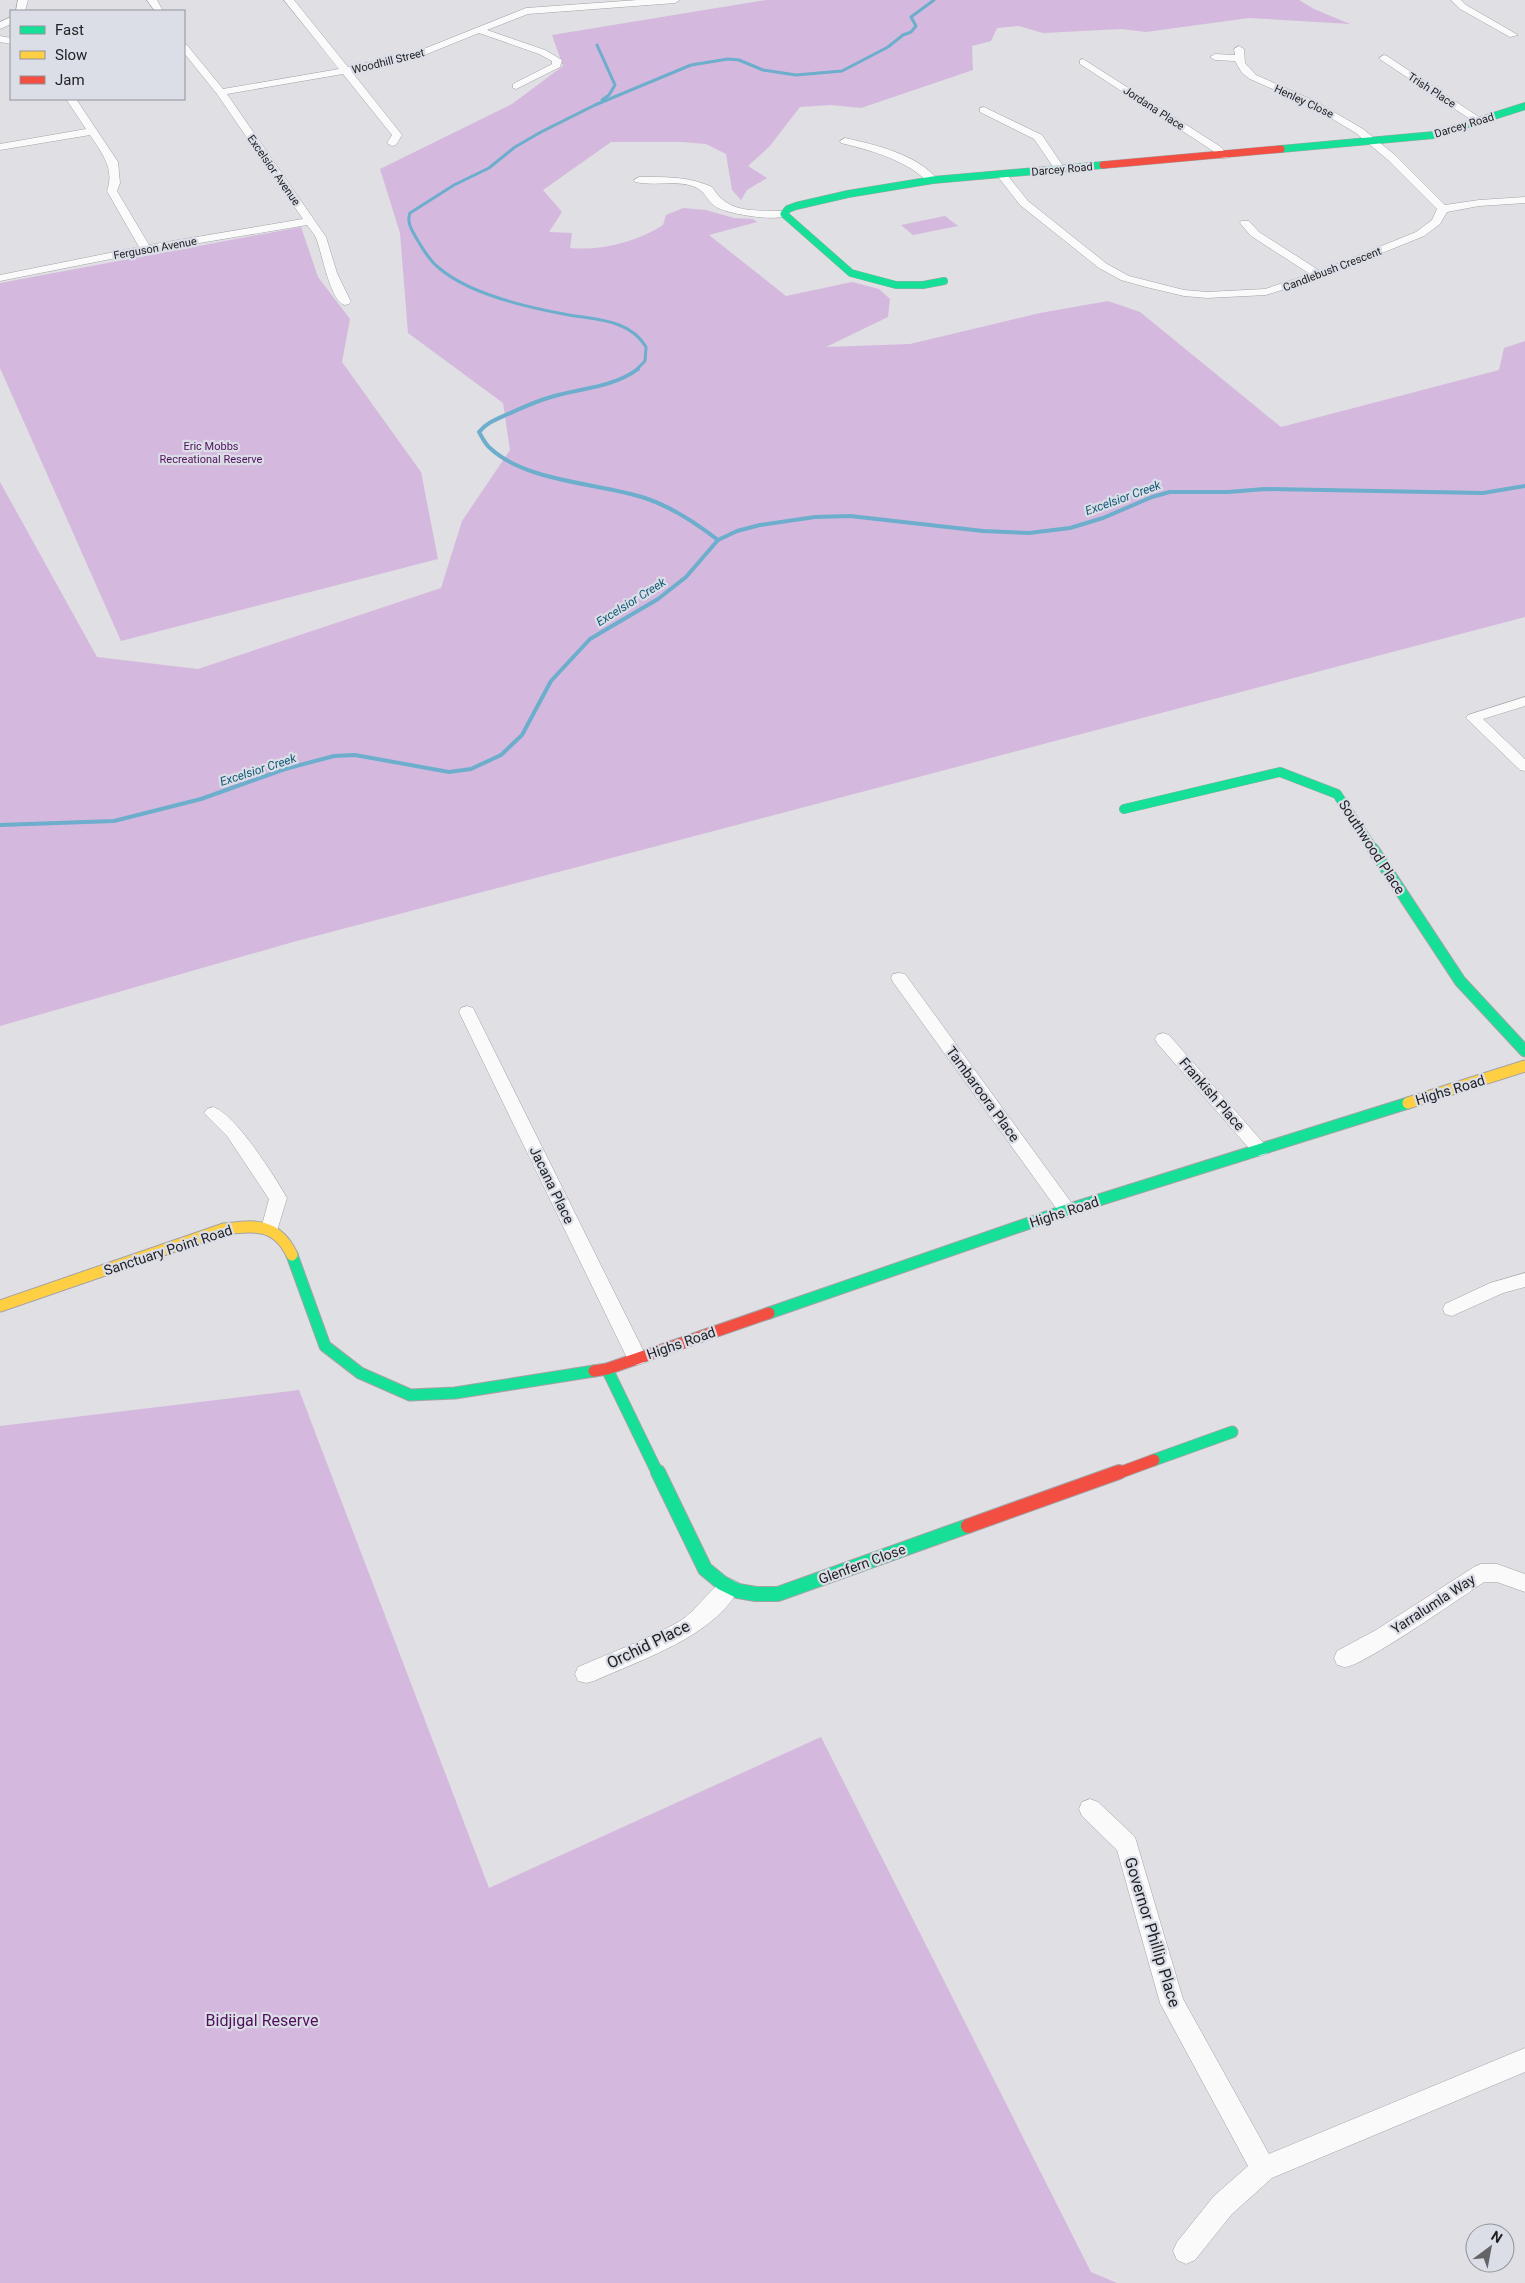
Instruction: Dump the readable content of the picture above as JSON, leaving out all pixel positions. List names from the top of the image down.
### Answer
{
  "streets": {
    "street": [
      "Woodhill Street",
      "Trish Place",
      "Henley Close",
      "Jordana Place",
      "Darcey Road",
      "Excelsior Avenue",
      "Ferguson Avenue",
      "Candlebush Crescent",
      "Southwood Place",
      "Highs Road",
      "Tambaroora Place",
      "Frankish Place",
      "Jacana Place",
      "Sanctuary Point Road",
      "Glenfern Close",
      "Yarralumla Way",
      "Orchid Place",
      "Governor Phillip Place"
    ]
  },
  "crossings": [
    ["Woodhill Street", "Excelsior Avenue"],
    ["Trish Place", "Darcey Road"],
    ["Henley Close", "Darcey Road"],
    ["Jordana Place", "Darcey Road"],
    ["Darcey Road", "Candlebush Crescent"],
    ["Excelsior Avenue", "Ferguson Avenue"],
    ["Highs Road", "Tambaroora Place"],
    ["Highs Road", "Frankish Place"],
    ["Highs Road", "Jacana Place"],
    ["Highs Road", "Glenfern Close"],
    ["Glenfern Close", "Orchid Place"]
  ],
  "water": ["Excelsior Creek"],
  "parks": ["Eric Mobbs Recreational Reserve", "Bidjigal Reserve"],
  "legend": ["Fast", "Slow", "Jam"],
  "north": "top right"
}
